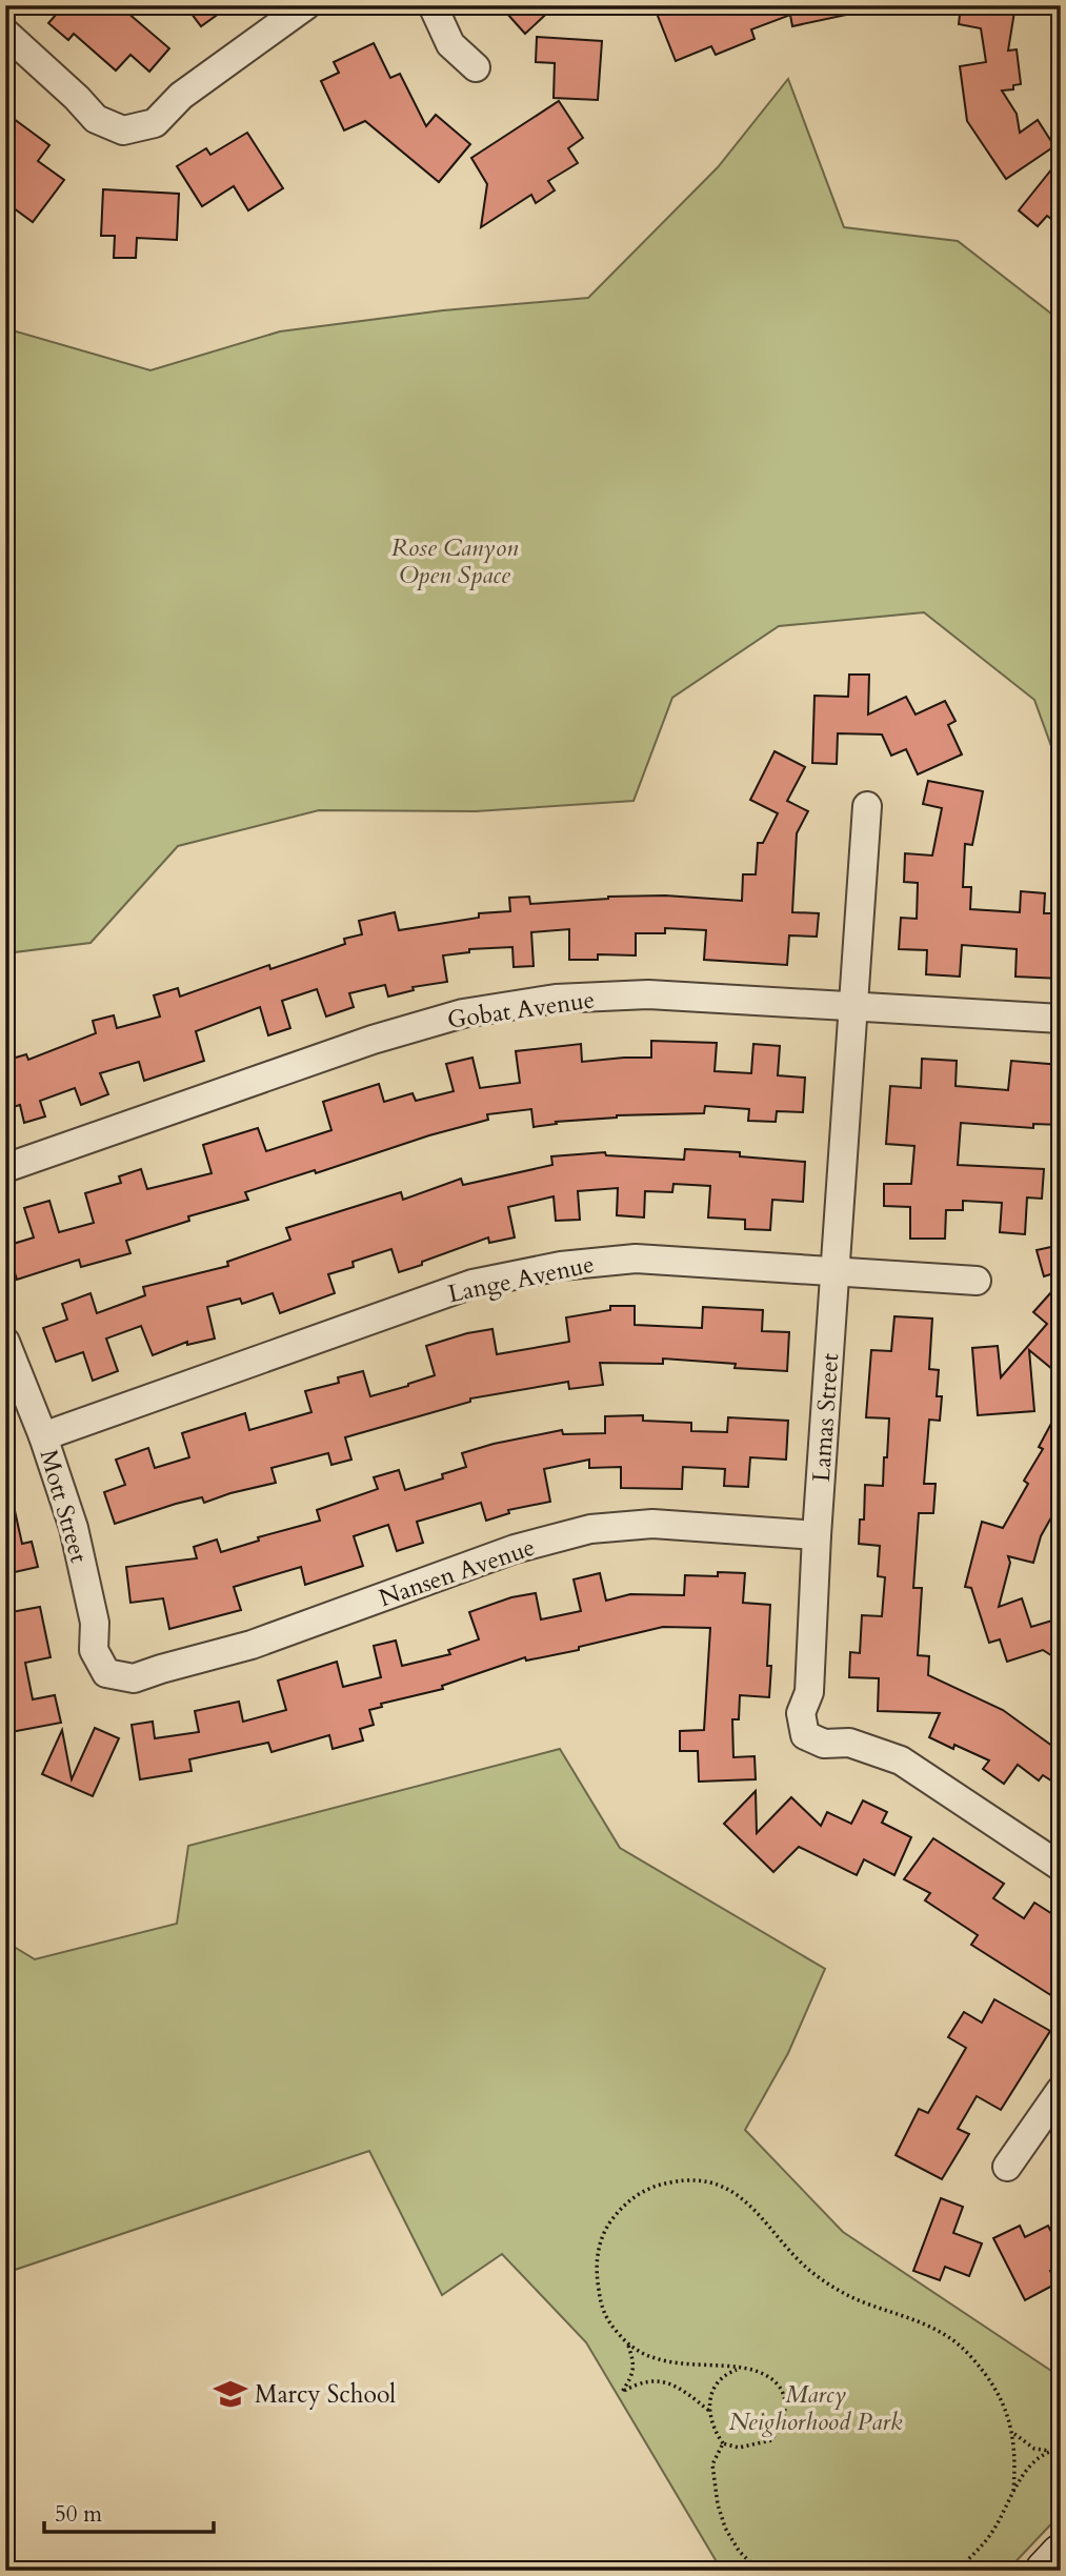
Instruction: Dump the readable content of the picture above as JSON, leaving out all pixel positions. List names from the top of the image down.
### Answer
{
  "streets": {
    "street": [
      "Gobat Avenue",
      "Lange Avenue",
      "Lamas Street",
      "Mott Street",
      "Nansen Avenue"
    ]
  },
  "crossings": [
    ["Gobat Avenue", "Lamas Street"],
    ["Lange Avenue", "Lamas Street"],
    ["Lange Avenue", "Mott Street"],
    ["Lamas Street", "Nansen Avenue"],
    ["Mott Street", "Nansen Avenue"]
  ],
  "parks": ["Rose Canyon Open Space", "Marcy Neighorhood Park"],
  "places": {
    "school or university": ["Marcy School"]
  },
  "scale_bar": "50 m"
}
